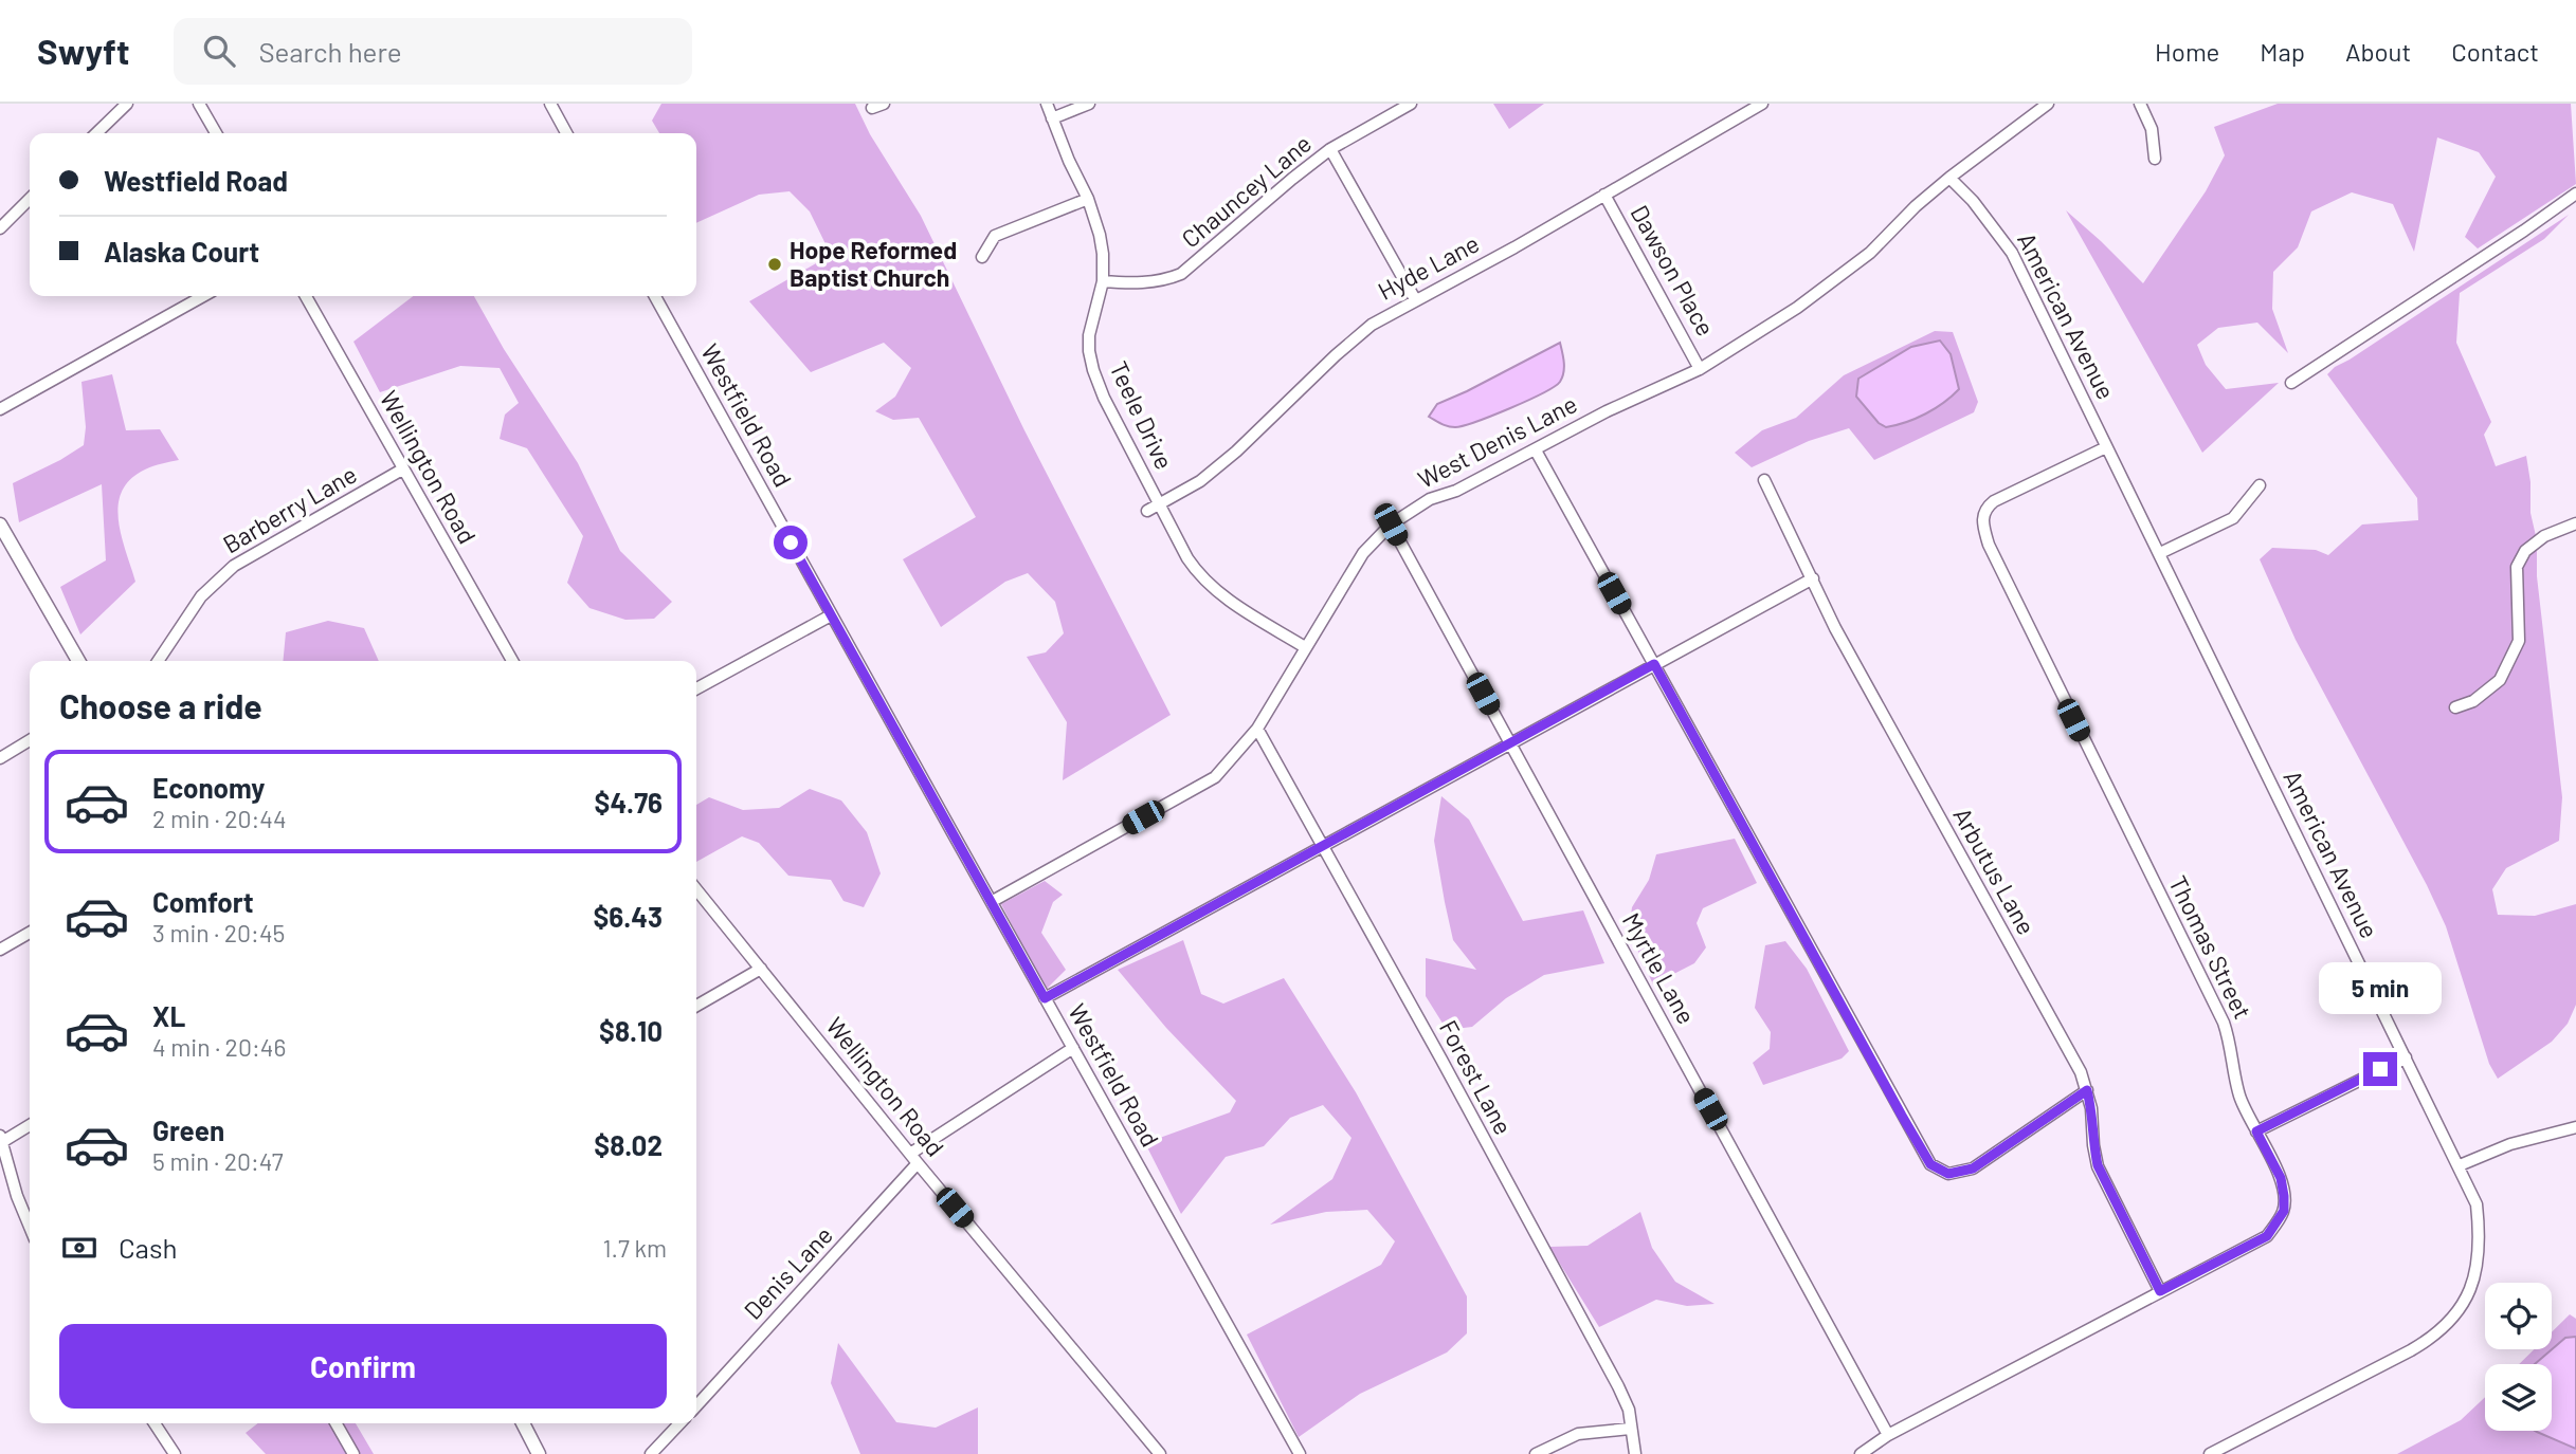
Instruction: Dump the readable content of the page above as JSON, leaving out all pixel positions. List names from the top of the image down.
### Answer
{
  "streets": {
    "street": [
      "Chauncey Lane",
      "Hyde Lane",
      "Dawson Place",
      "American Avenue",
      "Westfield Road",
      "Teele Drive",
      "West Denis Lane",
      "Wellington Road",
      "Barberry Lane",
      "Arbutus Lane",
      "Thomas Street",
      "Myrtle Lane",
      "Forest Lane",
      "Denis Lane"
    ]
  },
  "crossings": [
    ["Chauncey Lane", "Teele Drive"],
    ["Hyde Lane", "Dawson Place"],
    ["Hyde Lane", "Teele Drive"],
    ["Dawson Place", "West Denis Lane"],
    ["American Avenue", "West Denis Lane"],
    ["American Avenue", "Thomas Street"],
    ["Westfield Road", "West Denis Lane"],
    ["Westfield Road", "Denis Lane"],
    ["Teele Drive", "West Denis Lane"],
    ["West Denis Lane", "Myrtle Lane"],
    ["West Denis Lane", "Forest Lane"],
    ["Wellington Road", "Barberry Lane"],
    ["Wellington Road", "Denis Lane"],
    ["Arbutus Lane", "Thomas Street"],
    ["Thomas Street", "Myrtle Lane"]
  ],
  "places": ["Hope Reformed Baptist Church"],
  "page": {
    "header": "Swyft",
    "search": "Search here",
    "nav": [
      "Home",
      "Map",
      "About",
      "Contact"
    ],
    "banner": ["Westfield Road", "Alaska Court"],
    "heading": "Choose a ride",
    "list": [
      {
        "name": "Economy",
        "note": "2 min · 20:44",
        "value": "$4.76"
      },
      {
        "name": "Comfort",
        "note": "3 min · 20:45",
        "value": "$6.43"
      },
      {
        "name": "XL",
        "note": "4 min · 20:46",
        "value": "$8.10"
      },
      {
        "name": "Green",
        "note": "5 min · 20:47",
        "value": "$8.02"
      }
    ],
    "bubble": "5 min",
    "pay": ["Cash", "1.7 km"],
    "buttons": "Confirm"
  }
}
